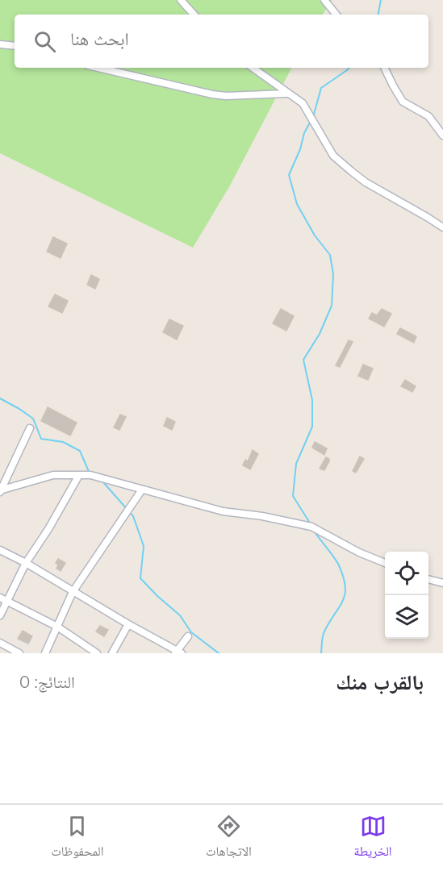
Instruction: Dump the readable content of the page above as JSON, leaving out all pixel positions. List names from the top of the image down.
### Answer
{
  "page": {
    "search": "ابحث هنا",
    "heading": ["بالقرب منك", "النتائج: 0"],
    "nav": ["الخريطة", "الاتجاهات", "المحفوظات"]
  }
}
